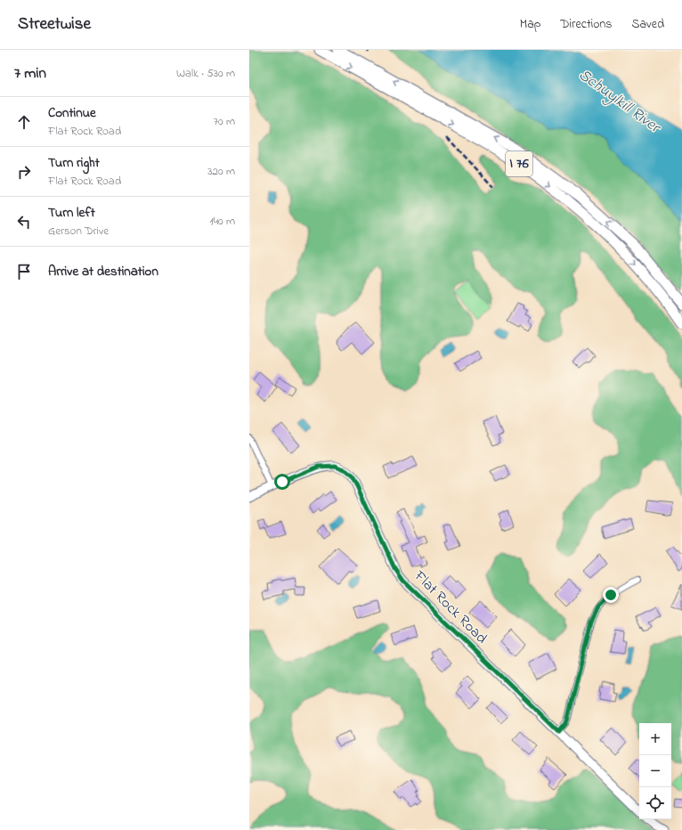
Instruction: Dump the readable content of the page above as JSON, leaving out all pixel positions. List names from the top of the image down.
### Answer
{
  "streets": {
    "highway": ["I 76"],
    "street": ["Flat Rock Road"]
  },
  "water": ["Schuylkill River"],
  "page": {
    "header": "Streetwise",
    "nav": ["Map", "Directions", "Saved"],
    "heading": ["7 min", "Walk · 530 m"],
    "list": [
      ["Continue", "Flat Rock Road", "70 m"],
      ["Turn right", "Flat Rock Road", "320 m"],
      ["Turn left", "Gerson Drive", "140 m"],
      "Arrive at destination"
    ],
    "map_buttons": ["+", "−"]
  }
}
